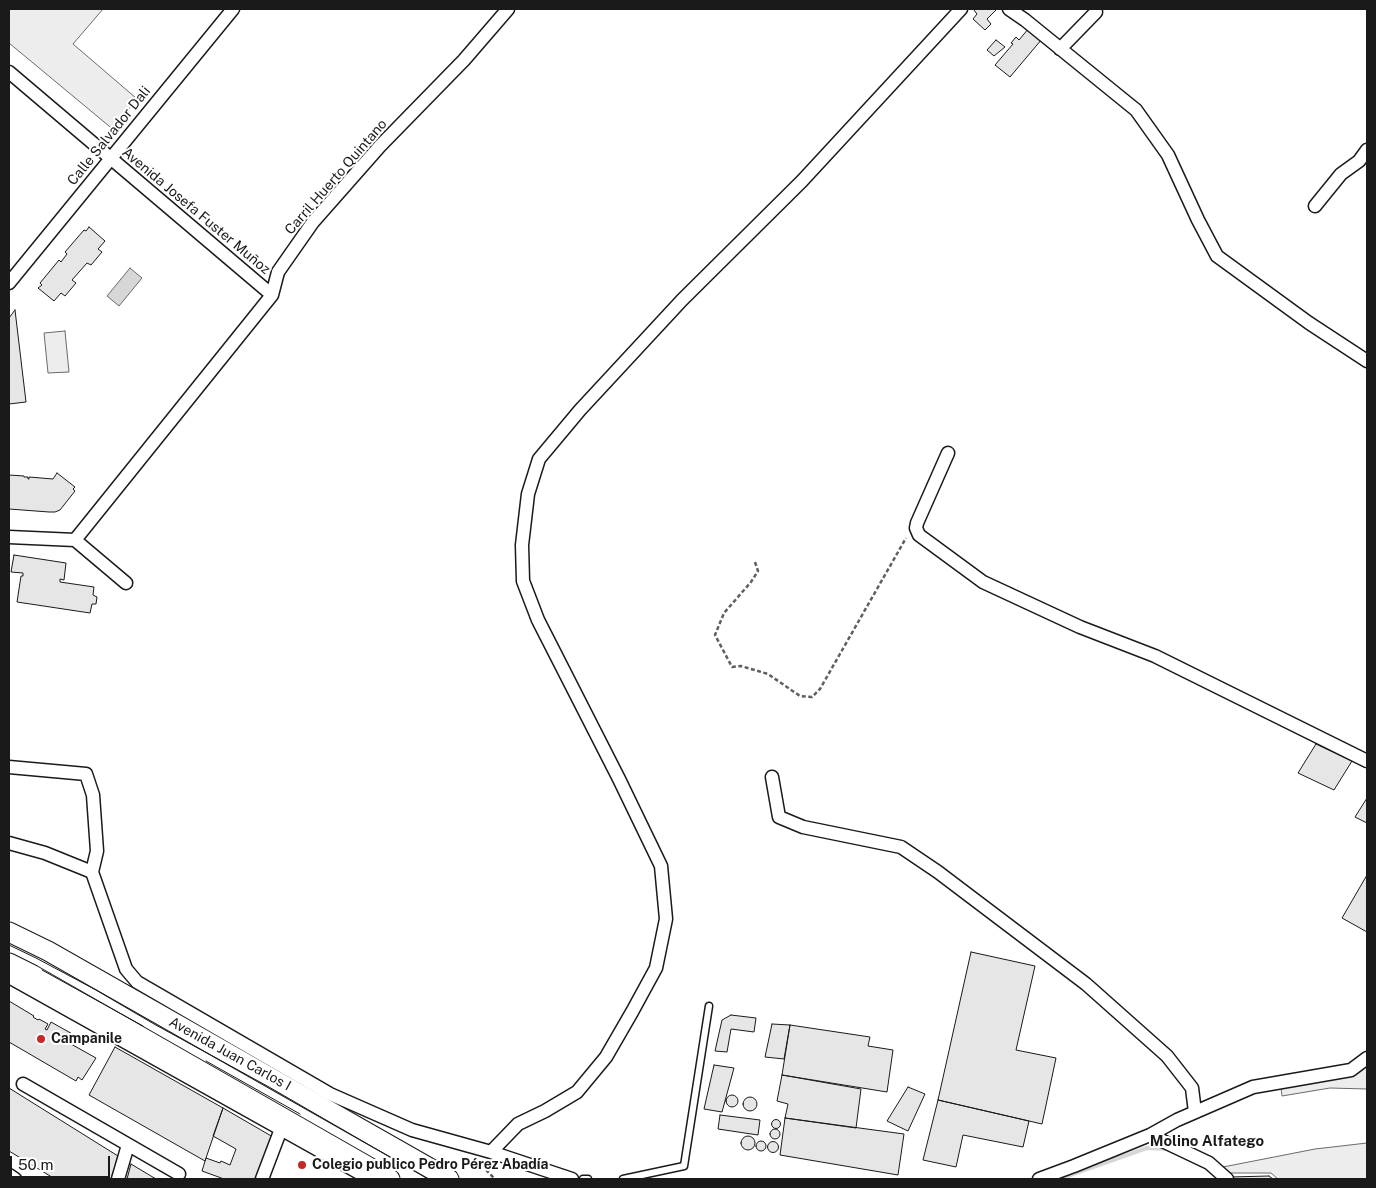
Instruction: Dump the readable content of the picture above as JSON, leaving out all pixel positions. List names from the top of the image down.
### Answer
{
  "streets": {
    "main road": ["Avenida Juan Carlos I"],
    "street": ["Calle Salvador Dali", "Carril Huerto Quintano", "Avenida Josefa Fuster Muñoz"]
  },
  "crossings": [
    ["Calle Salvador Dali", "Avenida Josefa Fuster Muñoz"],
    ["Carril Huerto Quintano", "Avenida Josefa Fuster Muñoz"]
  ],
  "districts": ["Molino Alfatego"],
  "places": ["Campanile", "Colegio publico Pedro Pérez Abadía"],
  "scale_bar": "50 m"
}
